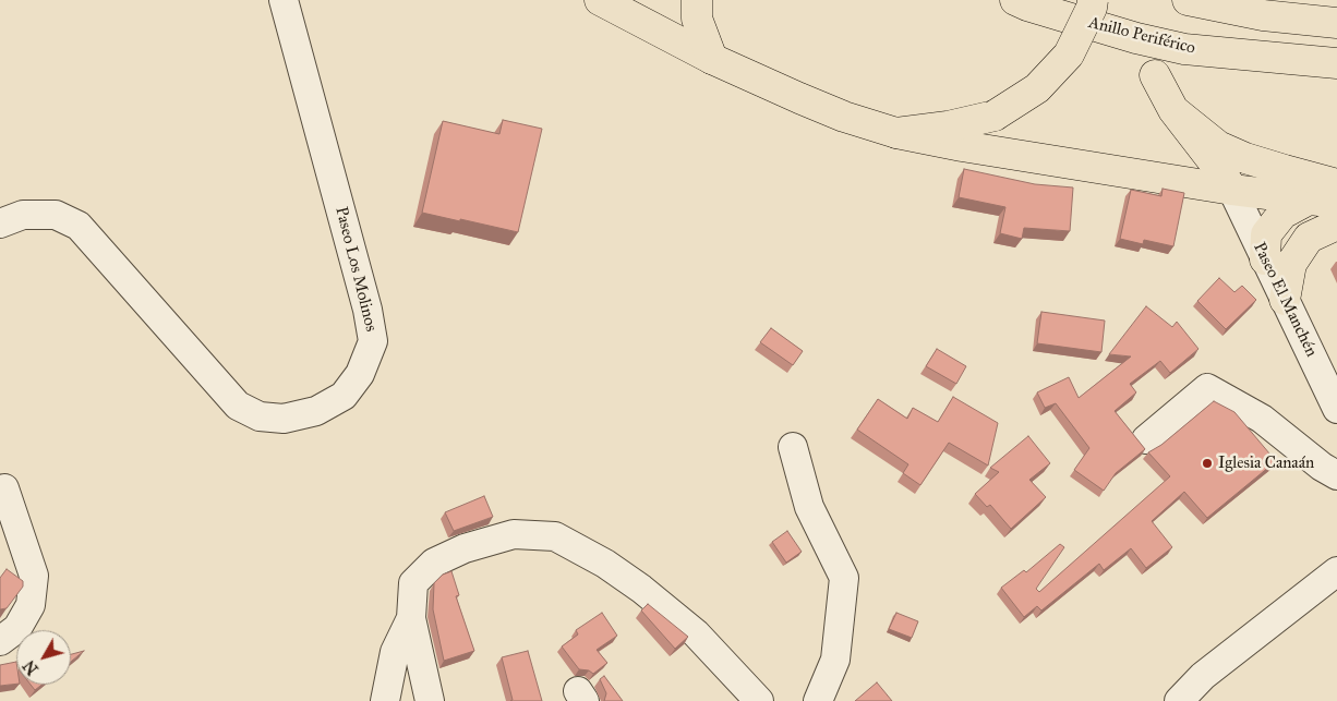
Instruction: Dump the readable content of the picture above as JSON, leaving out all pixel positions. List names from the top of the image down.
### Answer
{
  "streets": {
    "main road": ["Anillo Periférico"],
    "street": ["Paseo Los Molinos", "Paseo El Manchén"]
  },
  "places": ["Iglesia Canaán"],
  "north": "bottom left"
}
